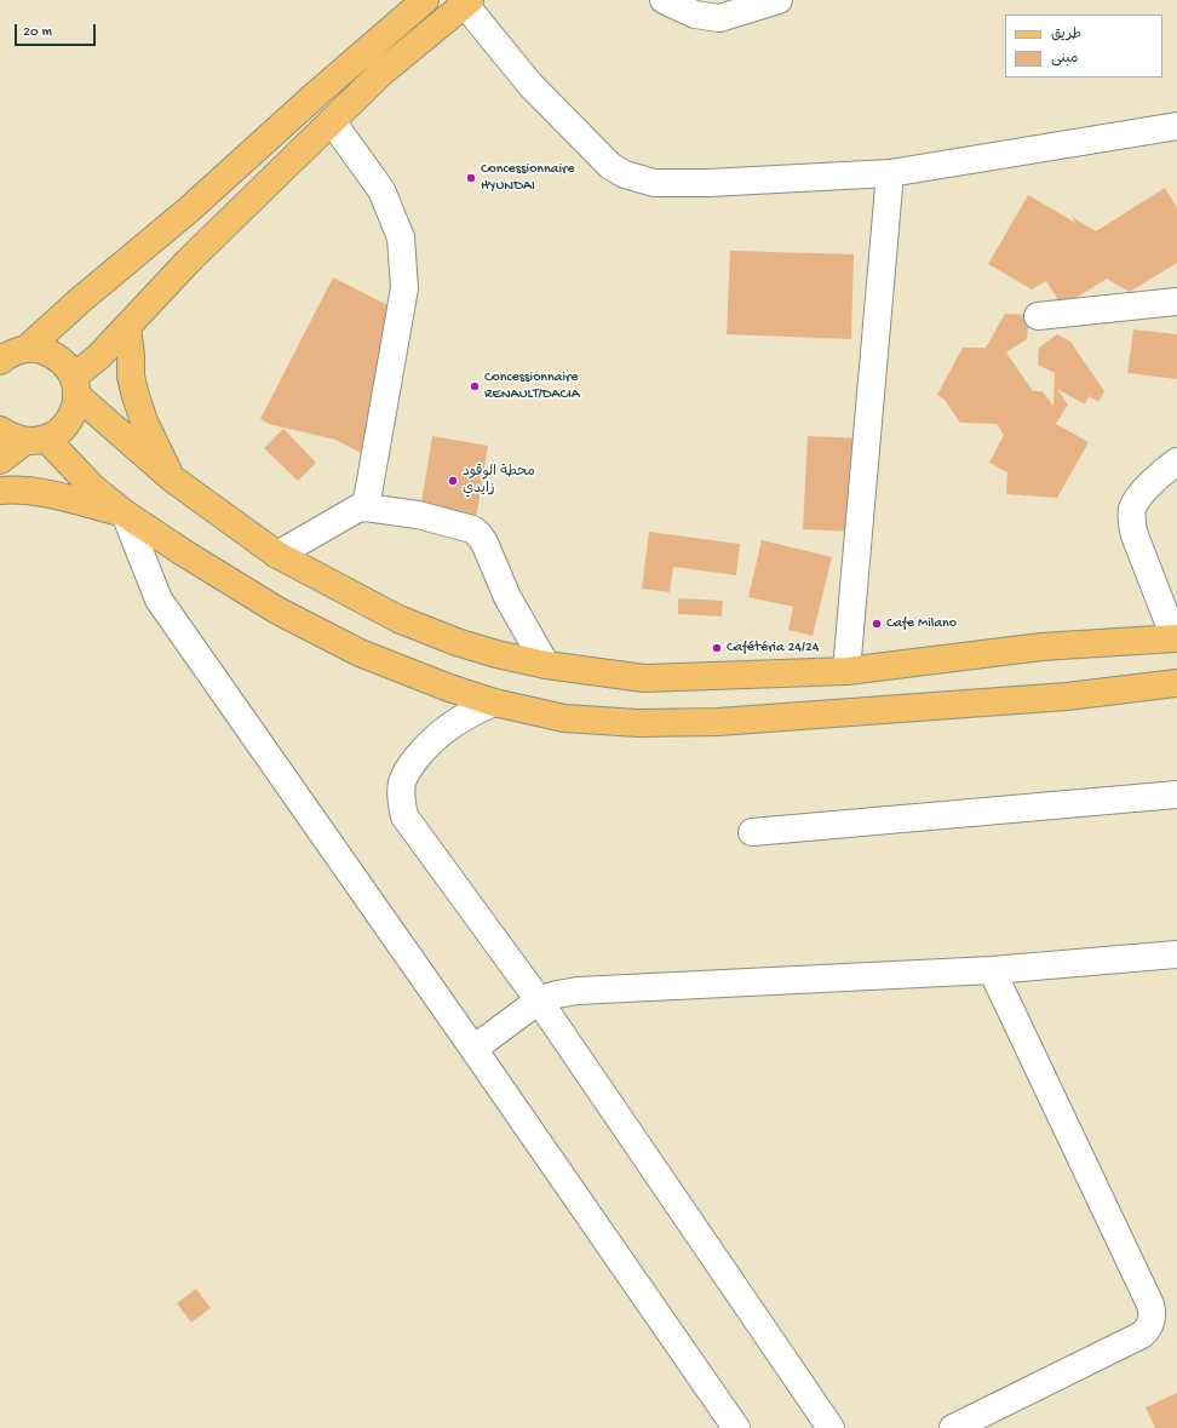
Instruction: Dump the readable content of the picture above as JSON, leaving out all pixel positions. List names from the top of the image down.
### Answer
{
  "places": [
    "Concessionnaire HYUNDAI",
    "Concessionnaire RENAULT/DACIA",
    "محطة الوقود زايدي",
    "Cafe Milano",
    "Cafétéria 24/24"
  ],
  "legend": ["طريق", "مبنى"],
  "scale_bar": "20 m"
}
